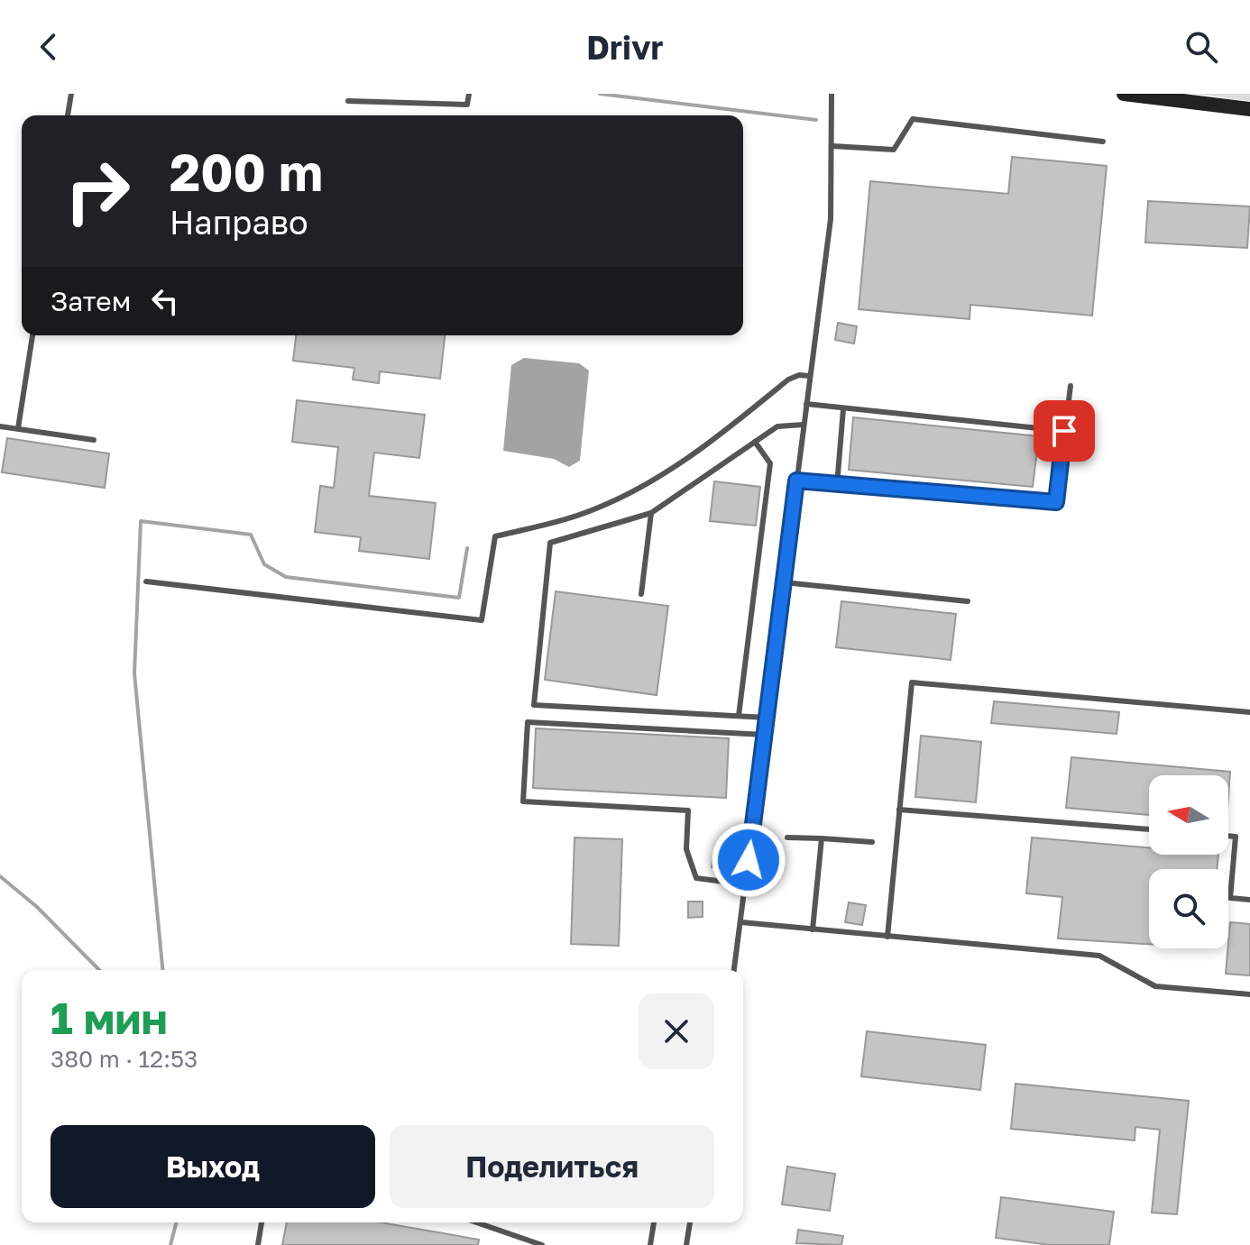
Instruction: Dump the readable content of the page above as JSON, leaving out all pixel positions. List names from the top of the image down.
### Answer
{
  "north": "left",
  "page": {
    "header": "Drivr",
    "turn": ["200 m", "Направо"],
    "then": "Затем",
    "heading": ["1 мин", "380 m · 12:53"],
    "buttons": ["Выход", "Поделиться"]
  }
}
